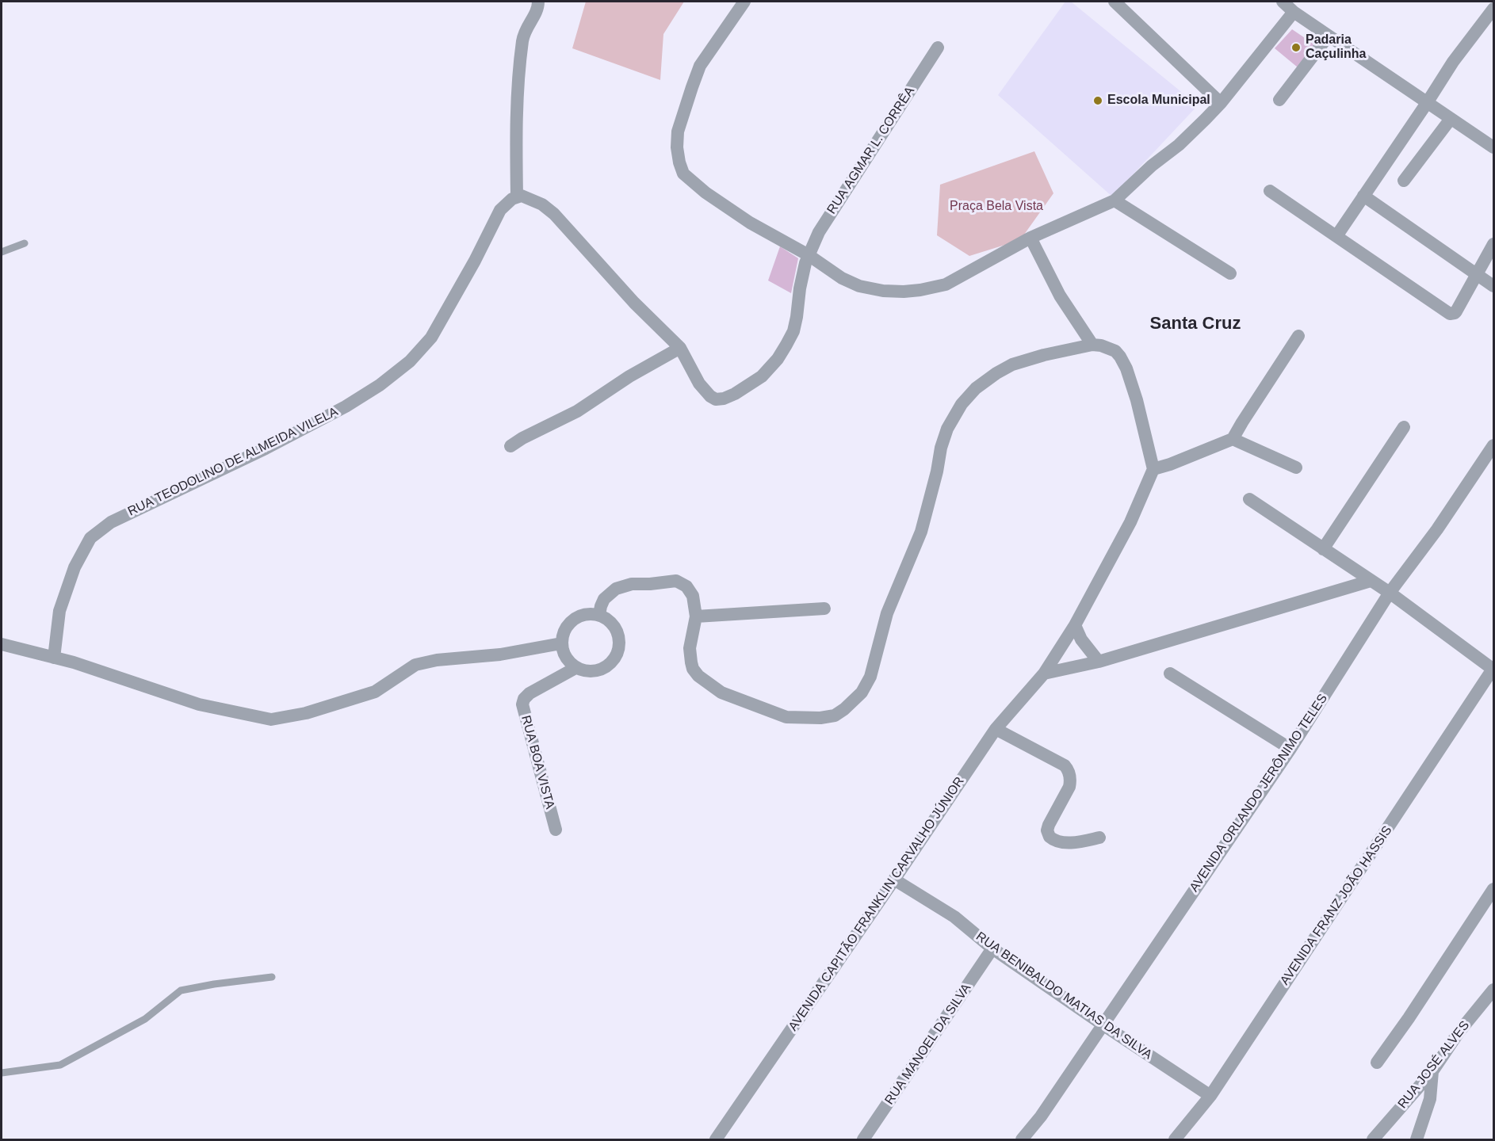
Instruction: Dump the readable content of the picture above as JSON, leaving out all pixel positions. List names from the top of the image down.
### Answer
{
  "streets": {
    "street": [
      "RUA AGMAR L. CORRÊA",
      "RUA TEODOLINO DE ALMEIDA VILELA",
      "RUA BOA VISTA",
      "AVENIDA ORLANDO JERÔNIMO TELES",
      "AVENIDA CAPITÃO FRANKLIN CARVALHO JÚNIOR",
      "AVENIDA FRANZ JOÃO HASSIS",
      "RUA BENIBALDO MATIAS DA SILVA",
      "RUA MANOEL DA SILVA",
      "RUA JOSÉ ALVES"
    ]
  },
  "crossings": [
    ["AVENIDA ORLANDO JERÔNIMO TELES", "RUA BENIBALDO MATIAS DA SILVA"],
    ["AVENIDA CAPITÃO FRANKLIN CARVALHO JÚNIOR", "RUA BENIBALDO MATIAS DA SILVA"],
    ["AVENIDA FRANZ JOÃO HASSIS", "RUA BENIBALDO MATIAS DA SILVA"],
    ["RUA BENIBALDO MATIAS DA SILVA", "RUA MANOEL DA SILVA"]
  ],
  "districts": ["Santa Cruz"],
  "parks": ["Praça Bela Vista"],
  "places": ["Padaria Caçulinha", "Escola Municipal"]
}
